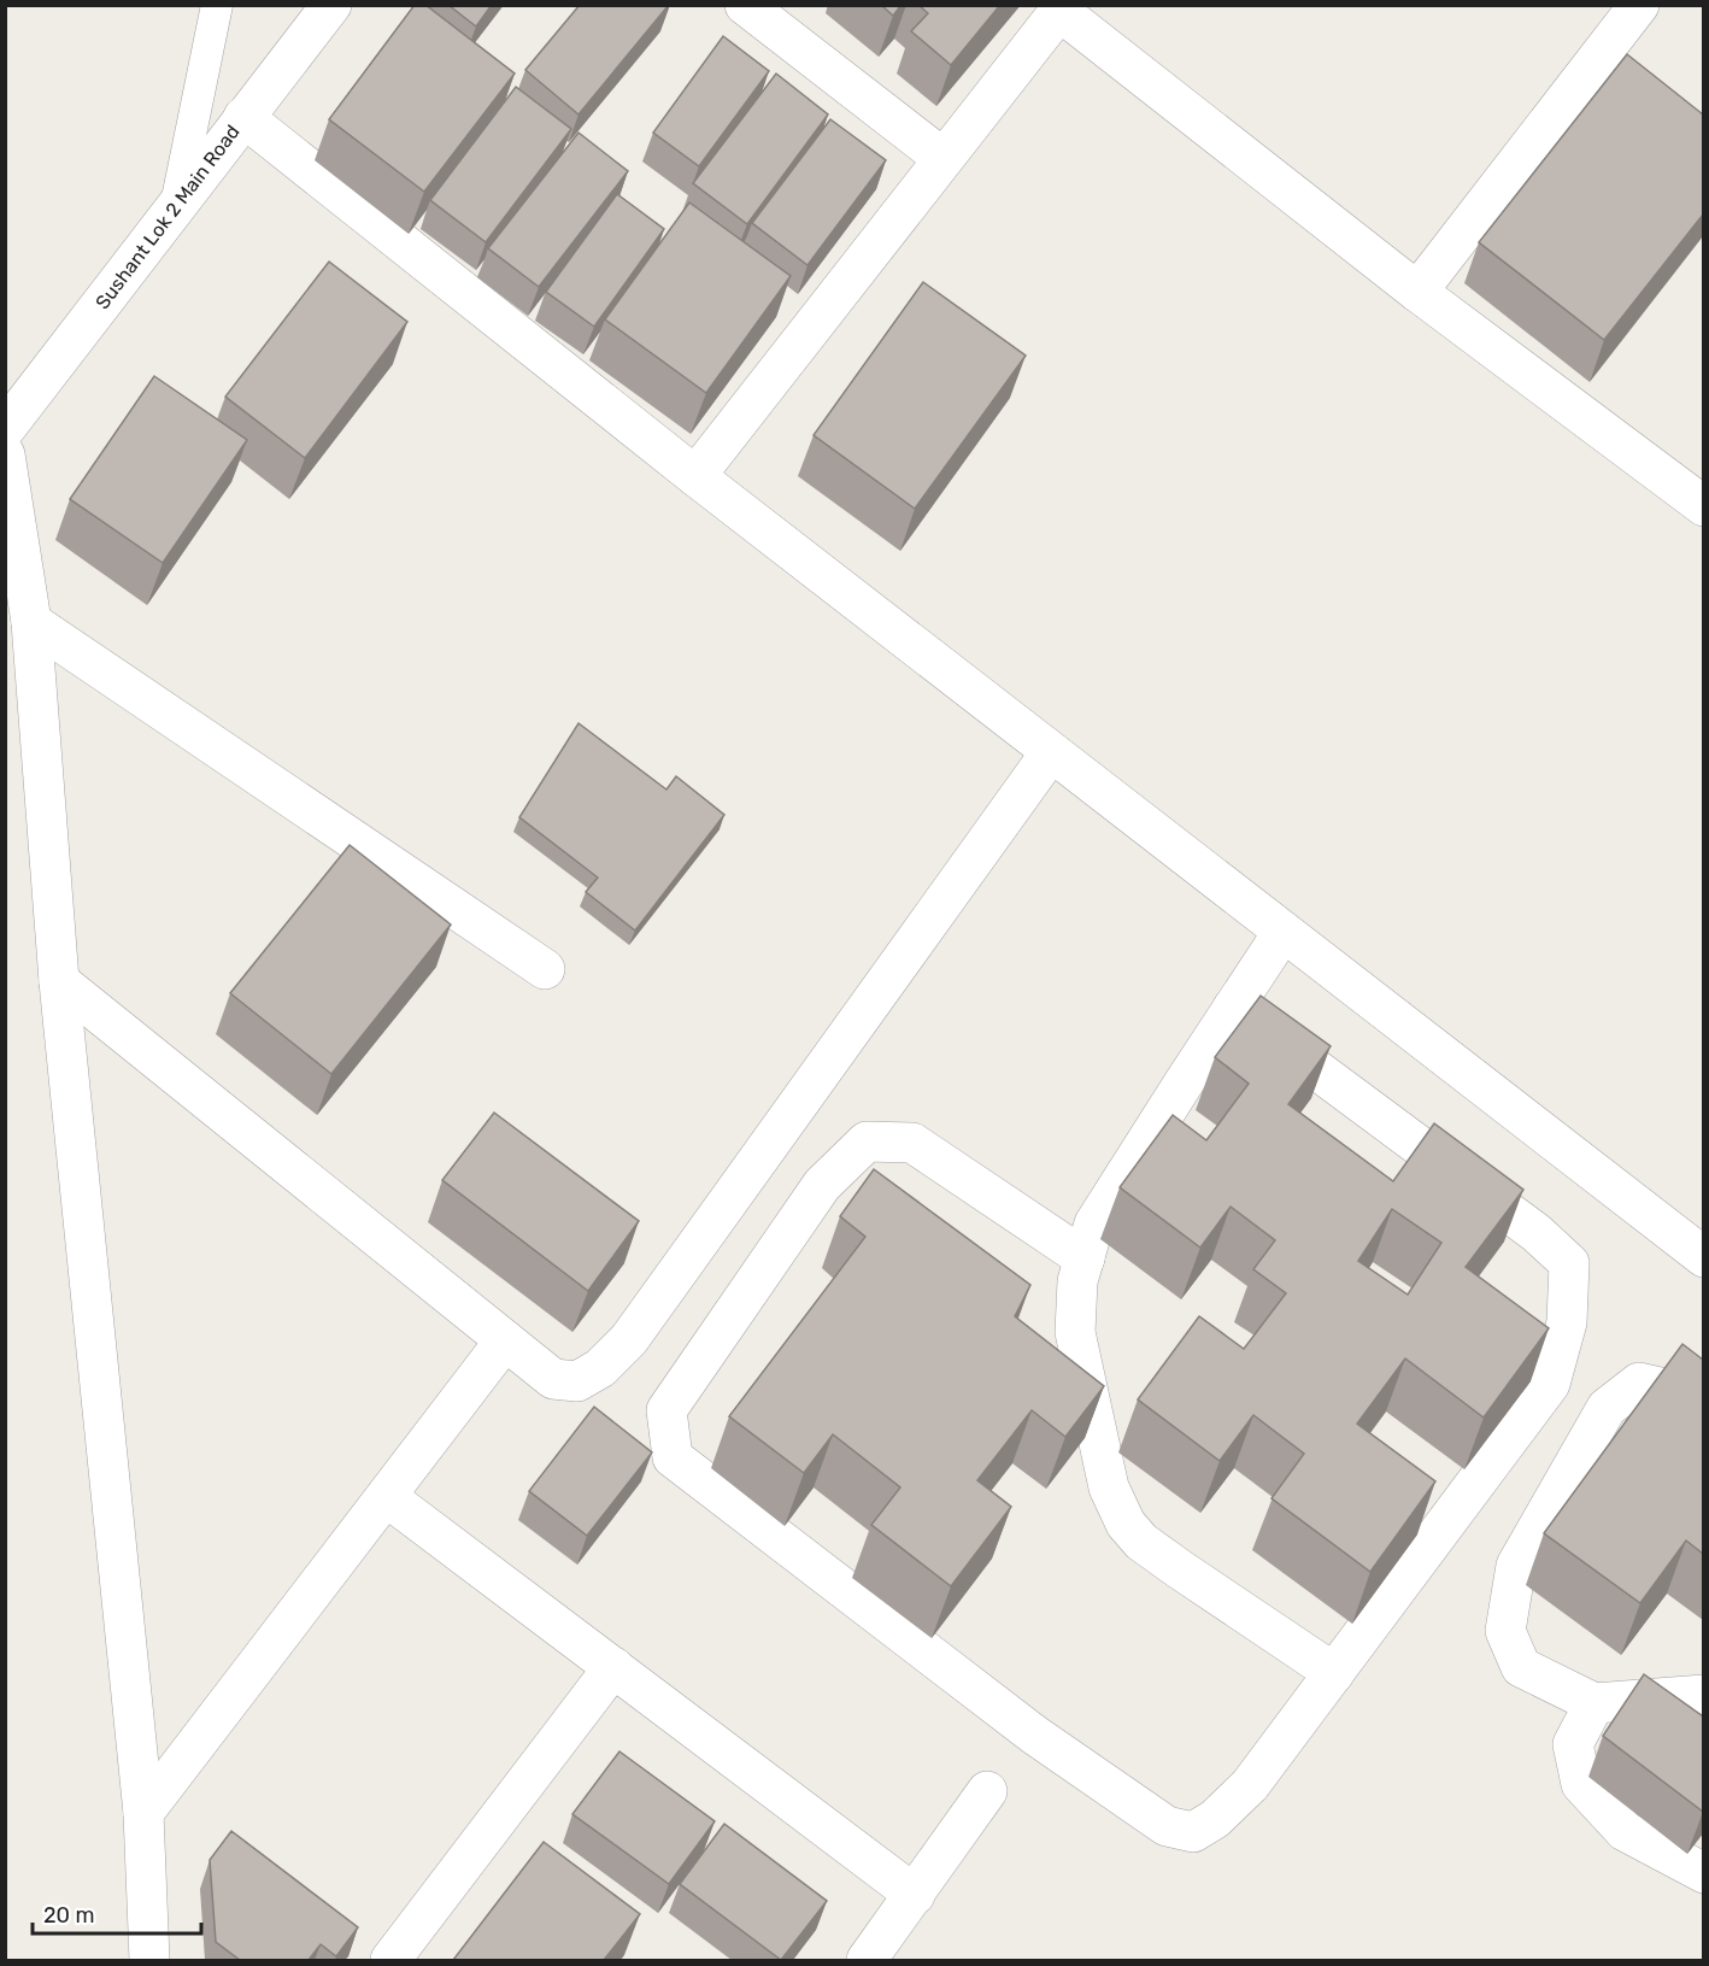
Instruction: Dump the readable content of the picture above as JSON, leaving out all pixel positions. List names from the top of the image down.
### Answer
{
  "streets": {
    "street": ["Sushant Lok 2 Main Road"]
  },
  "scale_bar": "20 m"
}
